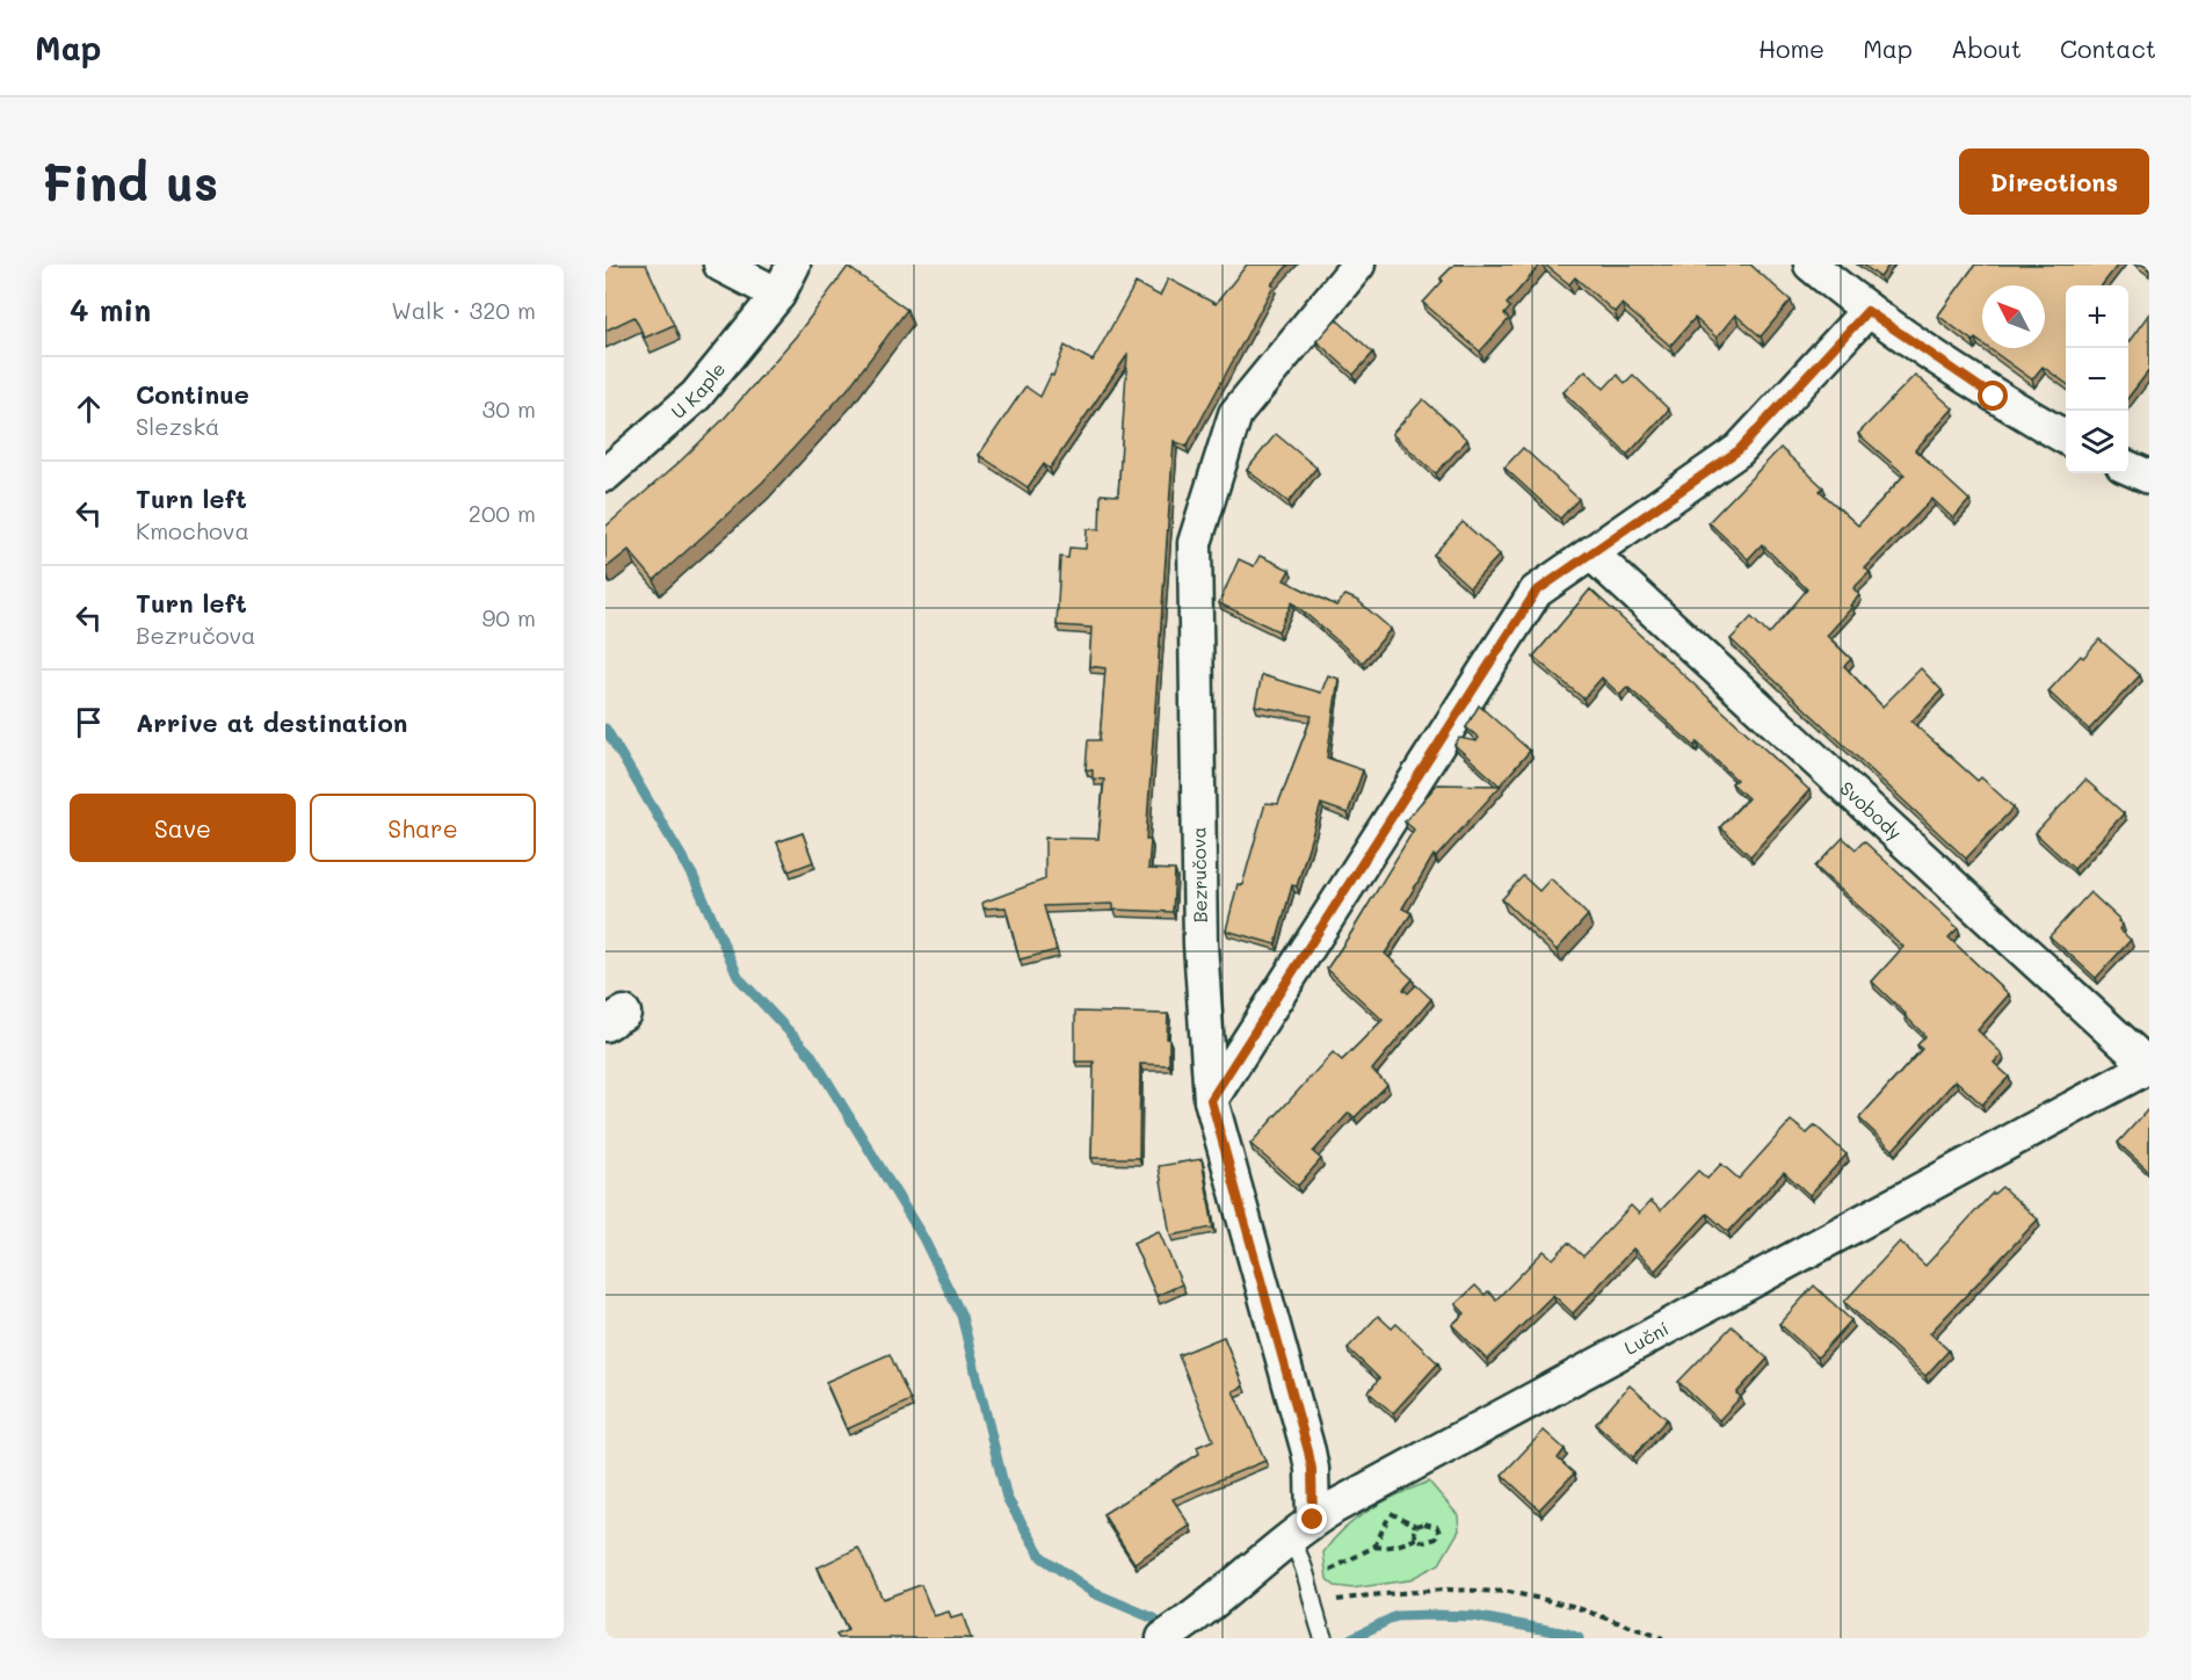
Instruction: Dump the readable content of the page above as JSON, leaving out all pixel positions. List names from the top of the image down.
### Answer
{
  "streets": {
    "street": [
      "U Kaple",
      "Svobody",
      "Bezručova",
      "Luční"
    ]
  },
  "crossings": [
    ["Svobody", "Luční"],
    ["Bezručova", "Luční"]
  ],
  "north": "top left",
  "page": {
    "header": "Map",
    "nav": [
      "Home",
      "Map",
      "About",
      "Contact"
    ],
    "buttons": [
      "Directions",
      ["Save", "Share"]
    ],
    "title": "Find us",
    "heading": ["4 min", "Walk · 320 m"],
    "map_buttons": ["+", "−"],
    "list": [
      ["Continue", "Slezská", "30 m"],
      ["Turn left", "Kmochova", "200 m"],
      ["Turn left", "Bezručova", "90 m"],
      "Arrive at destination"
    ]
  }
}
